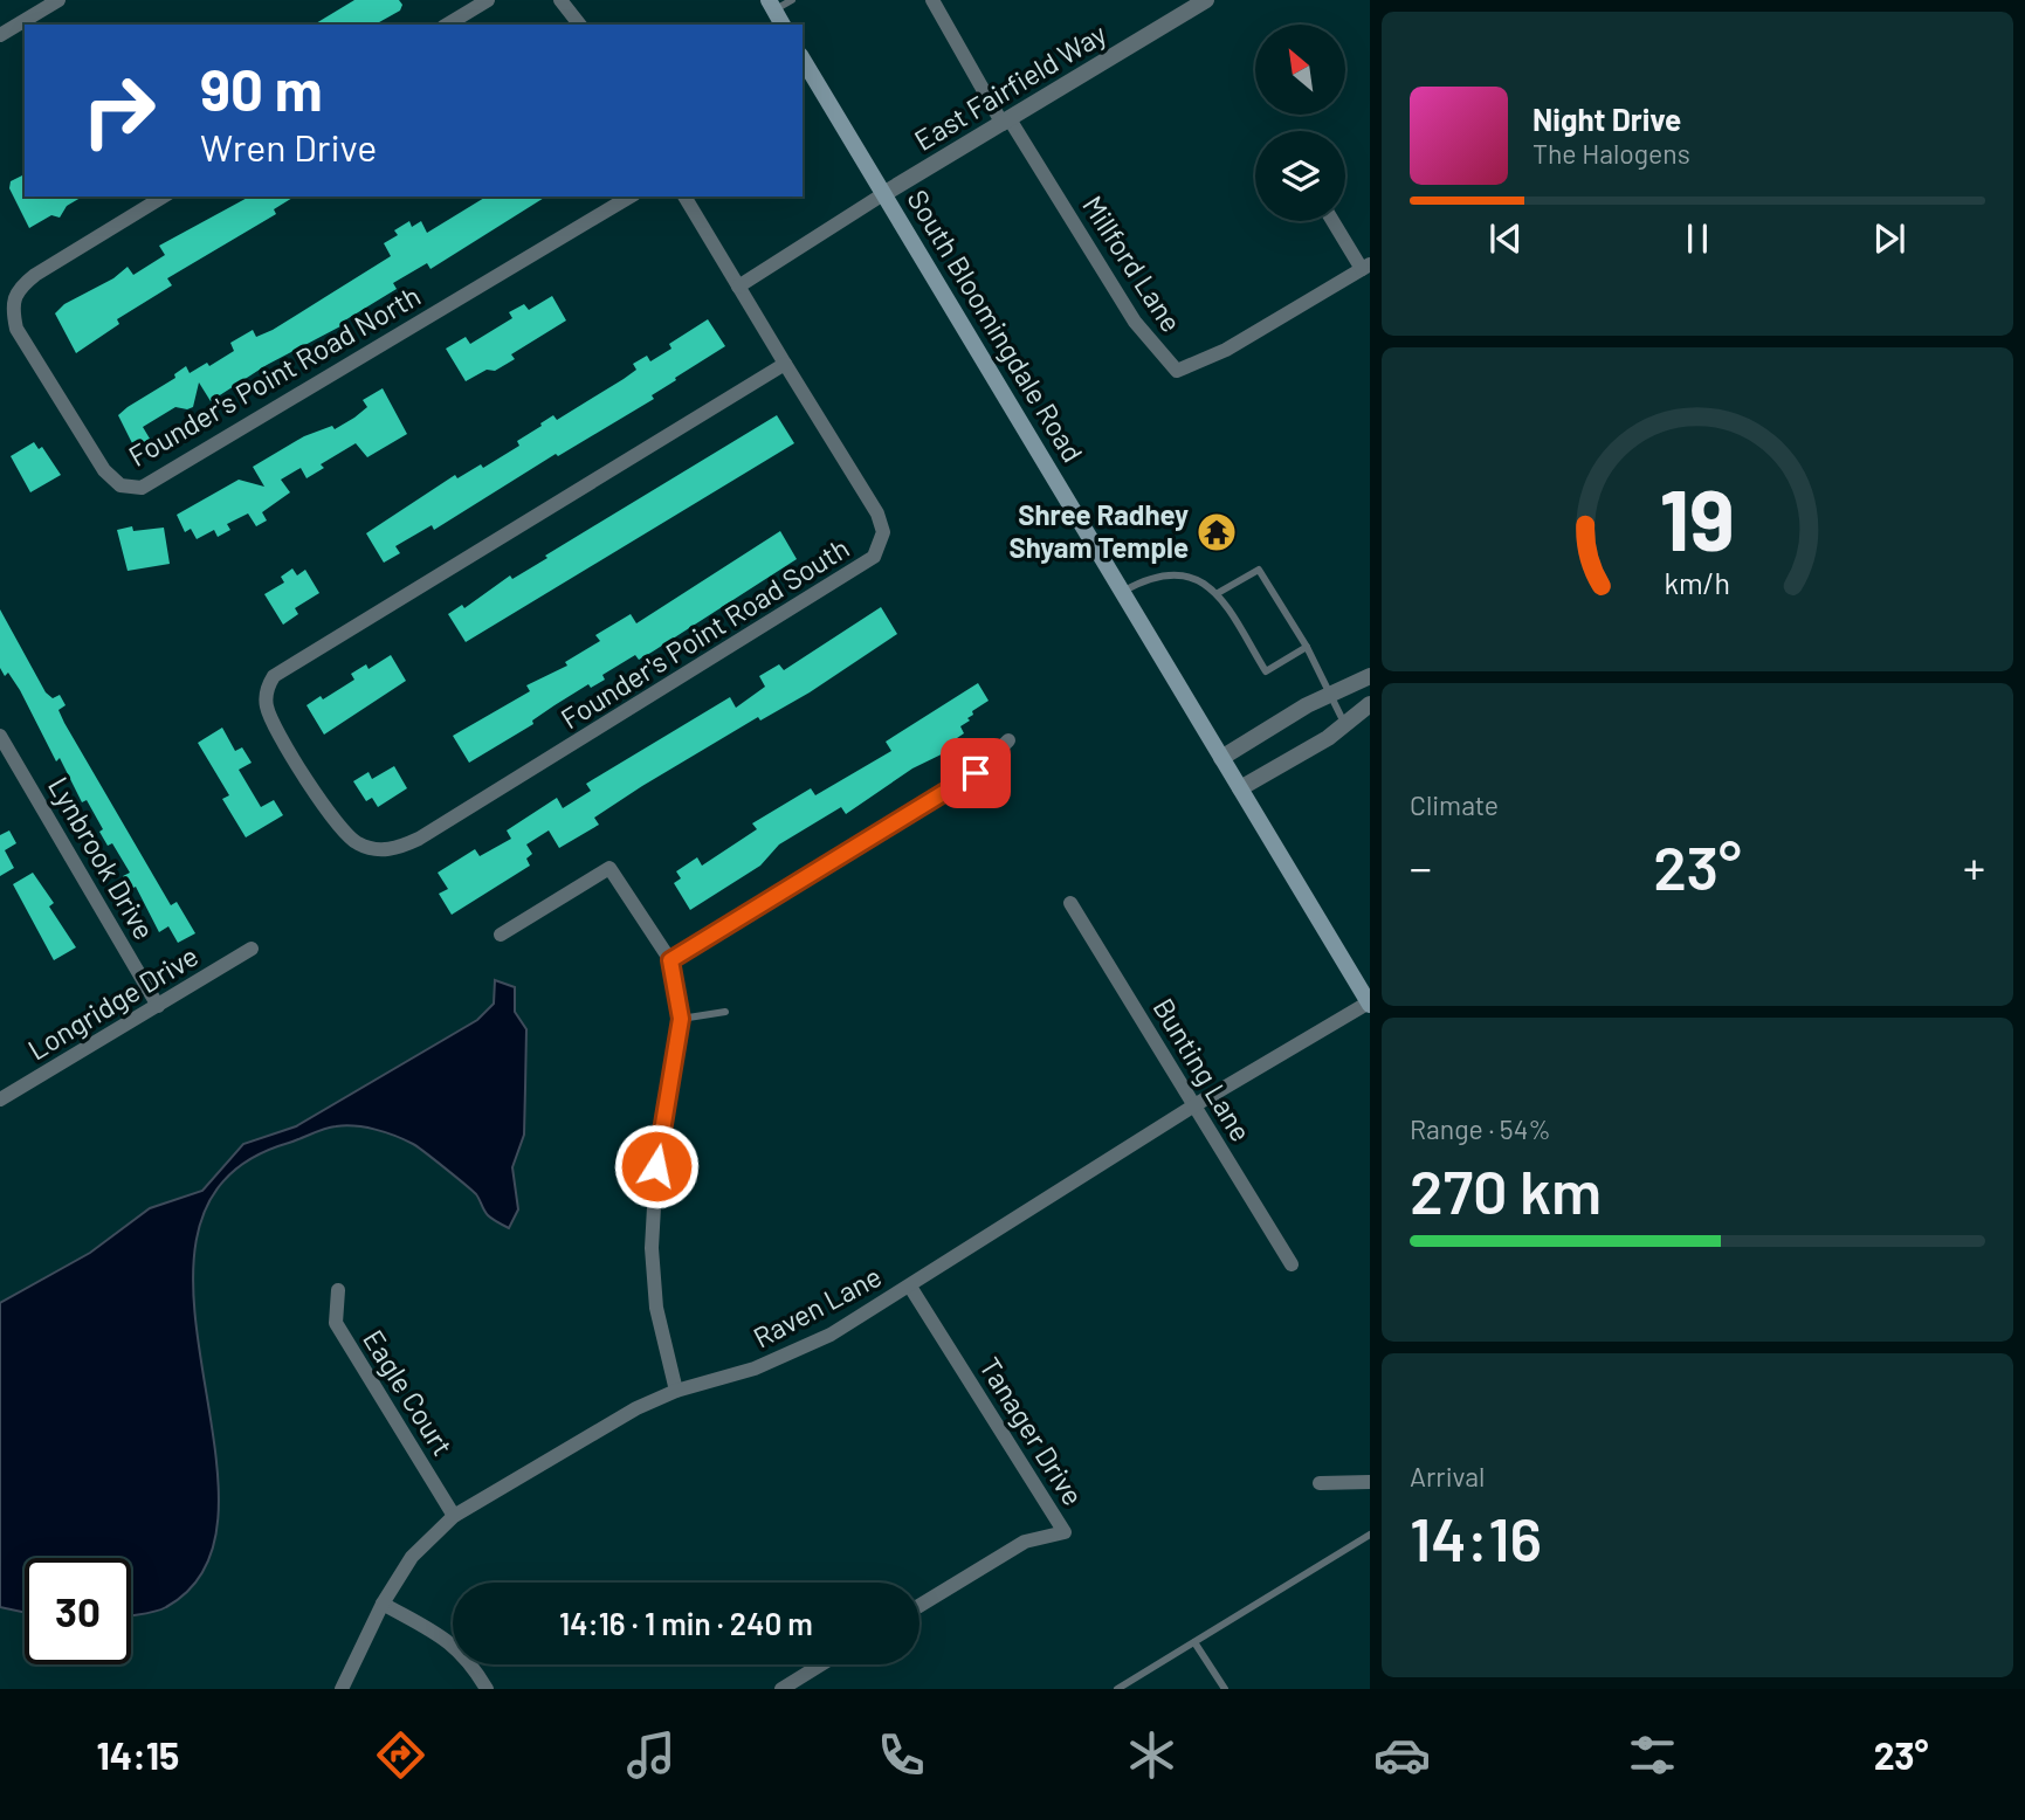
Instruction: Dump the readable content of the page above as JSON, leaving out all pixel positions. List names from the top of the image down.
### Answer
{
  "streets": {
    "main road": ["South Bloomingdale Road"],
    "street": [
      "East Fairfield Way",
      "Millford Lane",
      "Founder's Point Road North",
      "Founder's Point Road South",
      "Lynbrook Drive",
      "Longridge Drive",
      "Bunting Lane",
      "Raven Lane",
      "Eagle Court",
      "Tanager Drive"
    ]
  },
  "crossings": [
    ["East Fairfield Way", "Millford Lane"],
    ["East Fairfield Way", "South Bloomingdale Road"],
    ["South Bloomingdale Road", "Raven Lane"],
    ["Lynbrook Drive", "Longridge Drive"],
    ["Bunting Lane", "Raven Lane"],
    ["Raven Lane", "Eagle Court"],
    ["Raven Lane", "Tanager Drive"]
  ],
  "places": {
    "temple": ["Shree Radhey Shyam Temple"]
  },
  "north": "top left",
  "page": {
    "turn": ["90 m", "Wren Drive"],
    "song": ["Night Drive", "The Halogens"],
    "tile": [
      "Climate",
      ["Range · 54%", "270 km"],
      ["Arrival", "14:16"]
    ],
    "heat": ["−", "23°", "+"],
    "limit": "30",
    "trip": "14:16 · 1 min · 240 m",
    "tabs": ["14:15", "23°"],
    "gauge": ["19", "km/h"]
  }
}
